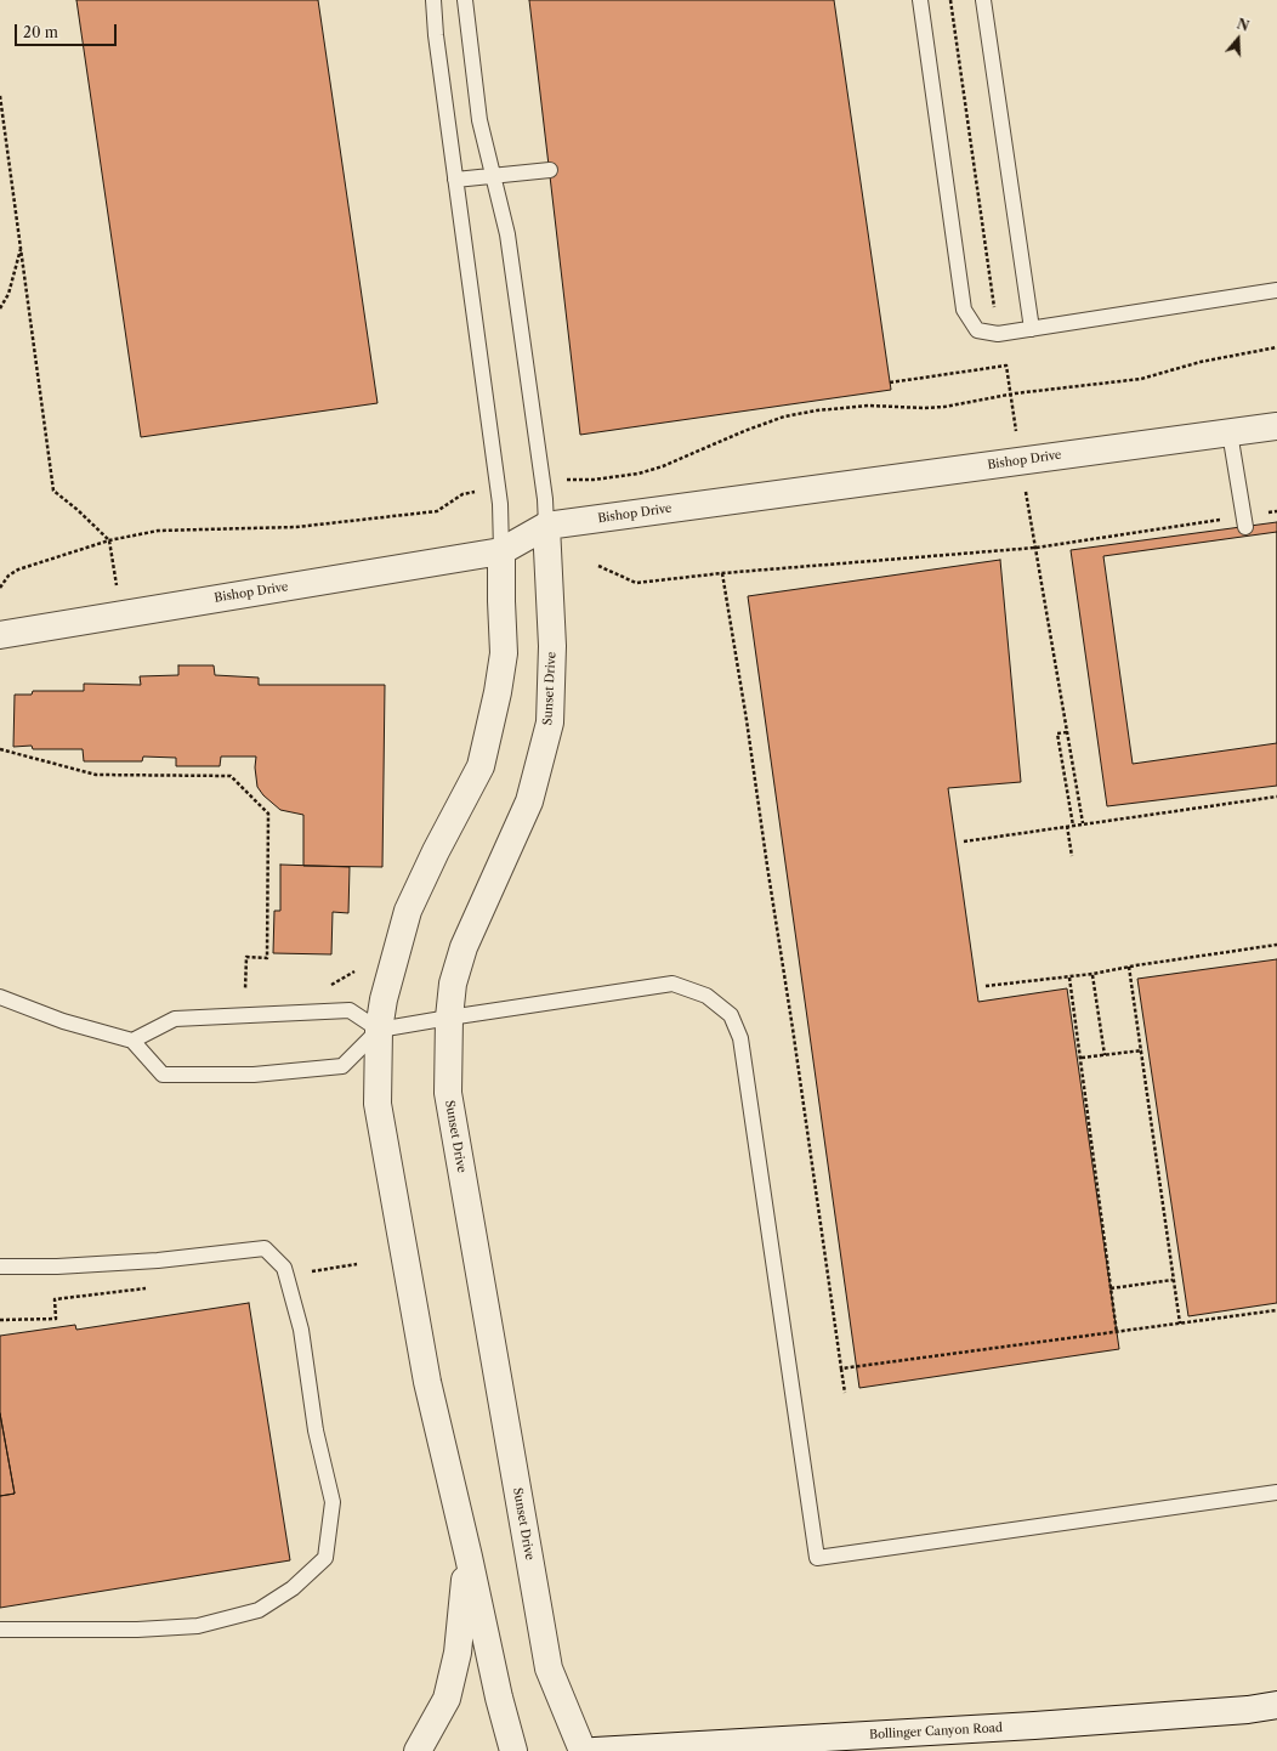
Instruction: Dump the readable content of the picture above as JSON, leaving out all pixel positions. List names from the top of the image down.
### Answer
{
  "streets": {
    "street": ["Bishop Drive", "Sunset Drive", "Bollinger Canyon Road"]
  },
  "crossings": [
    ["Bishop Drive", "Sunset Drive"]
  ],
  "scale_bar": "20 m",
  "north": "top"
}
